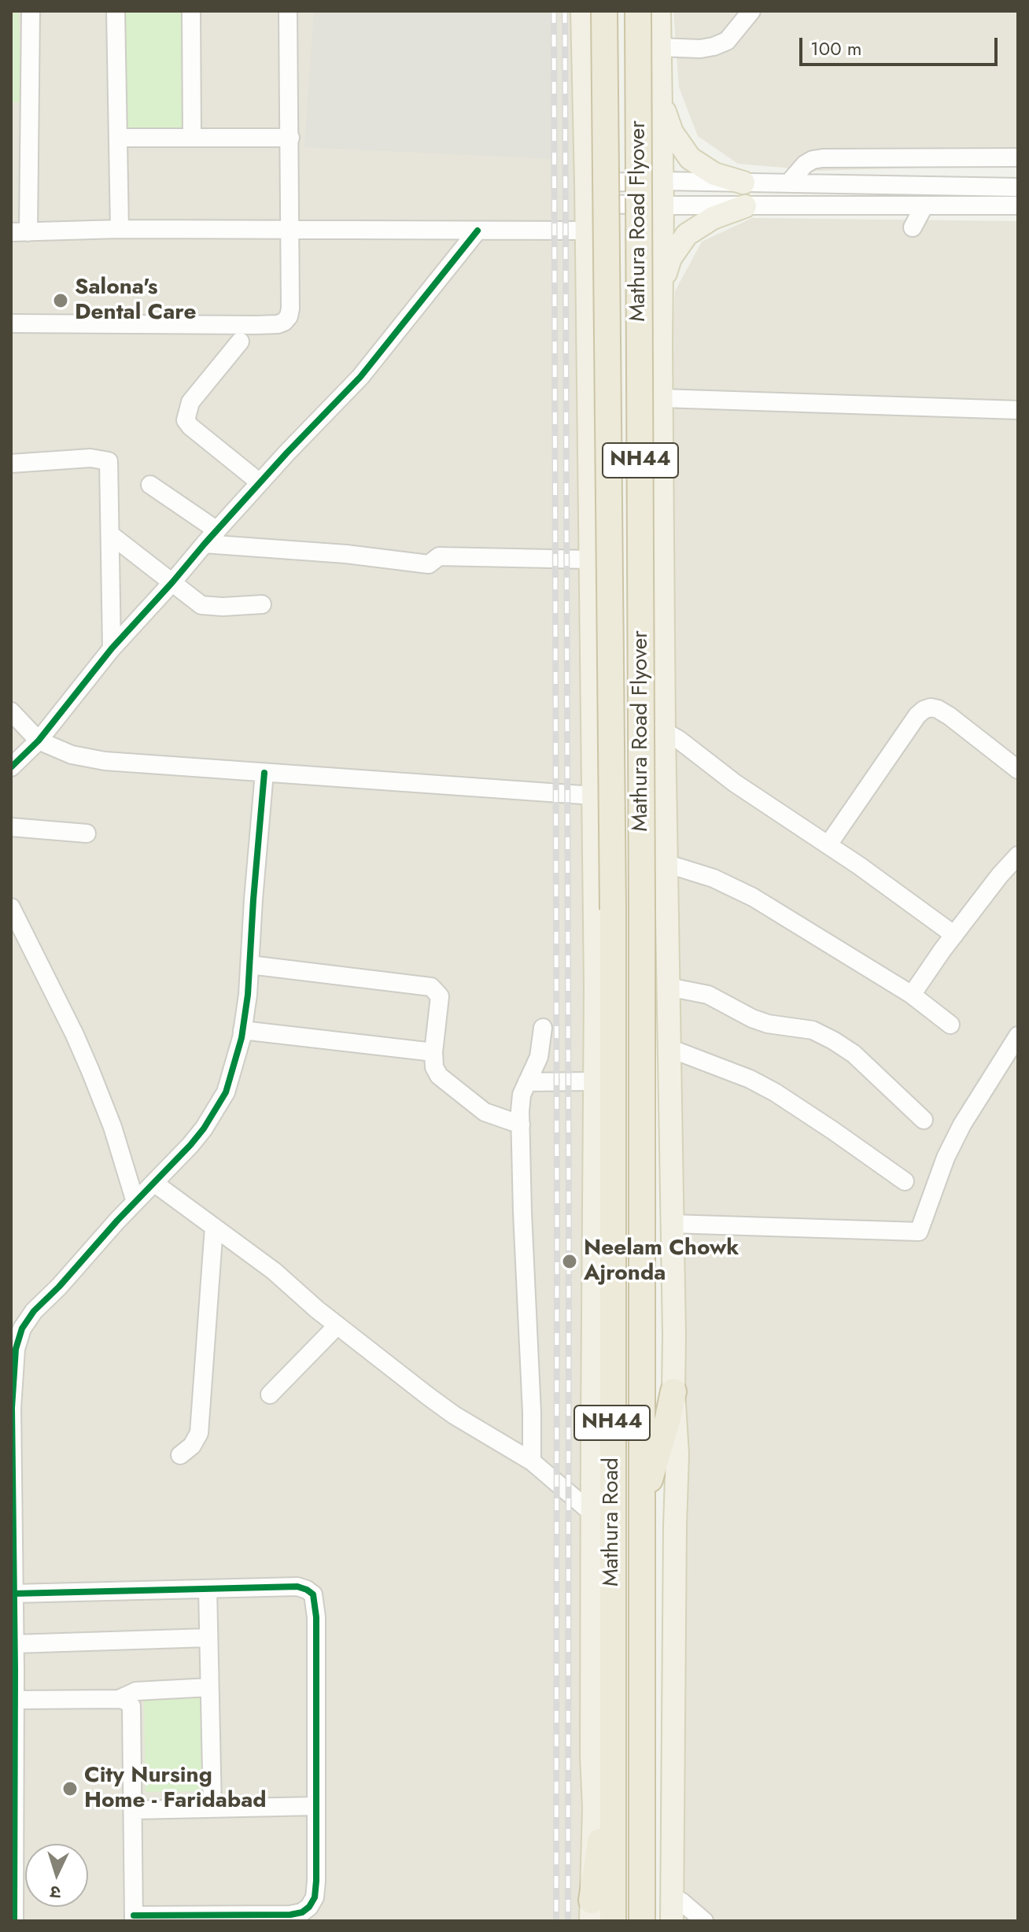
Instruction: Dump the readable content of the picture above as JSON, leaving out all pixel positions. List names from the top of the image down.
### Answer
{
  "streets": {
    "highway": ["Mathura Road Flyover", "NH44", "Mathura Road"]
  },
  "crossings": [
    ["Mathura Road Flyover", "Mathura Road"]
  ],
  "places": ["Salona's Dental Care", "Neelam Chowk Ajronda", "City Nursing Home - Faridabad"],
  "scale_bar": "100 m",
  "north": "bottom"
}
